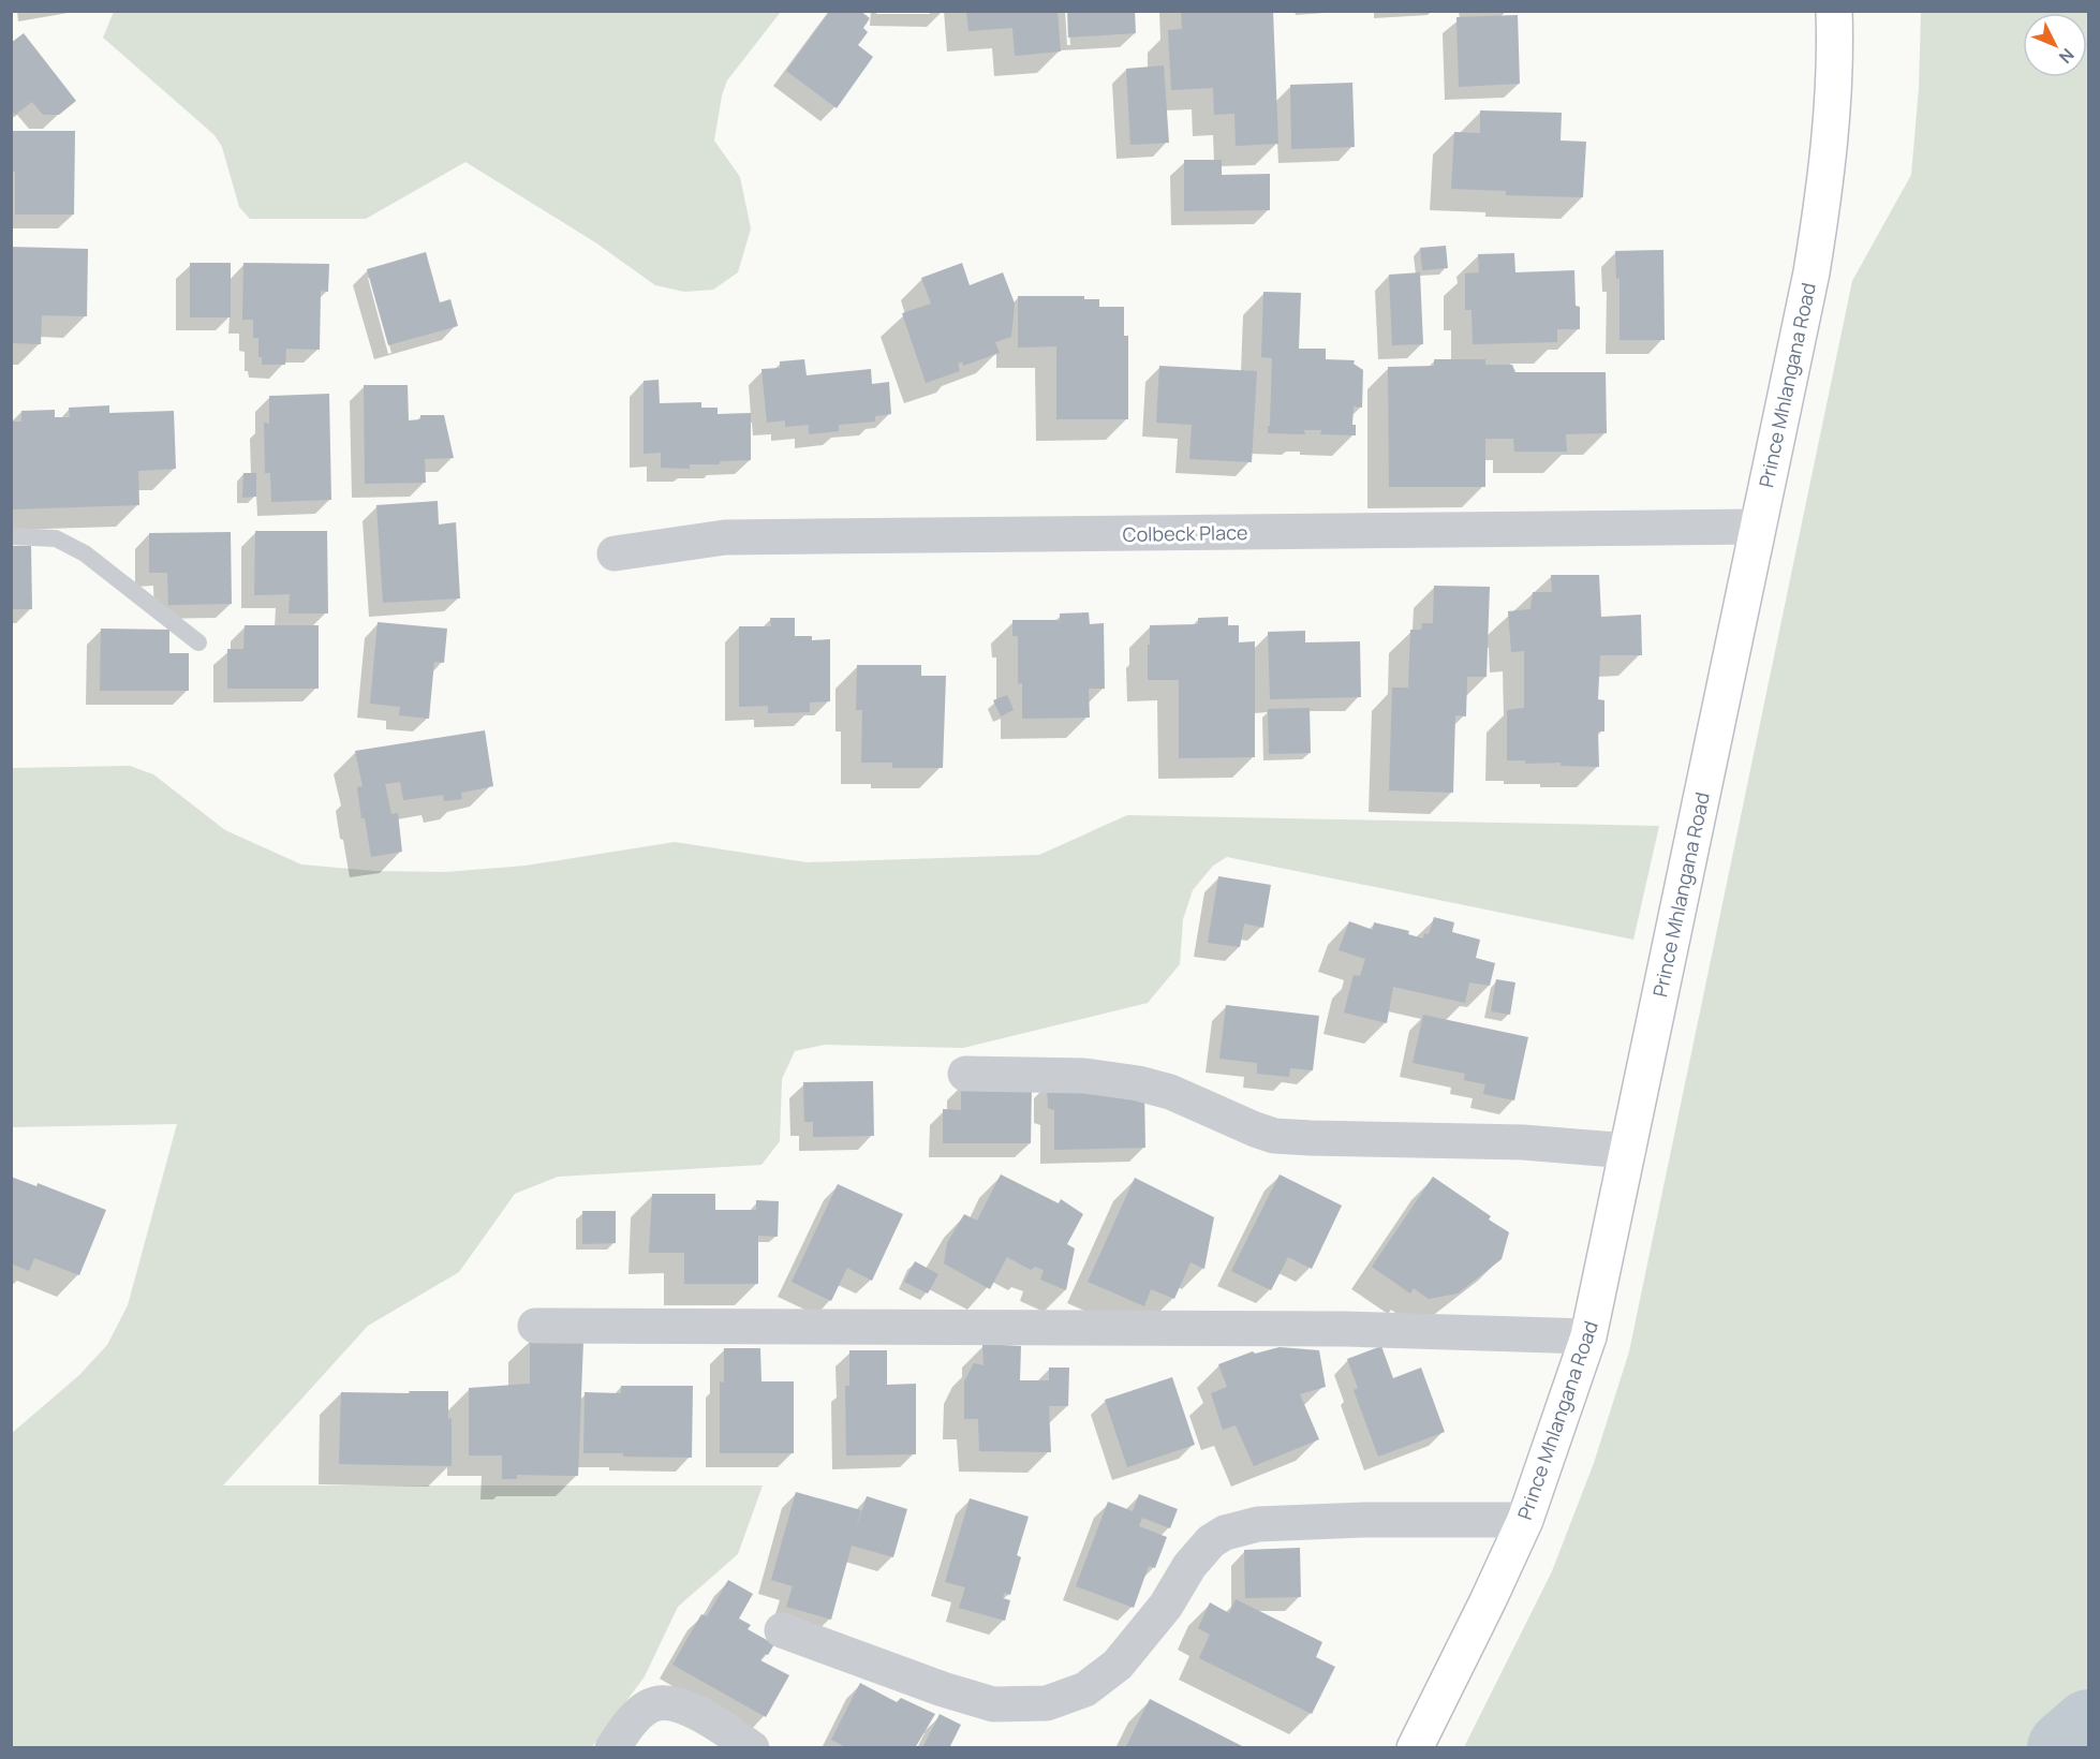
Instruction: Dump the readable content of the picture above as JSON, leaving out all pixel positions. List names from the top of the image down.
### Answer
{
  "streets": {
    "street": ["Prince Mhlangana Road", "Colbeck Place"]
  },
  "crossings": [
    ["Prince Mhlangana Road", "Colbeck Place"]
  ],
  "north": "bottom right"
}
